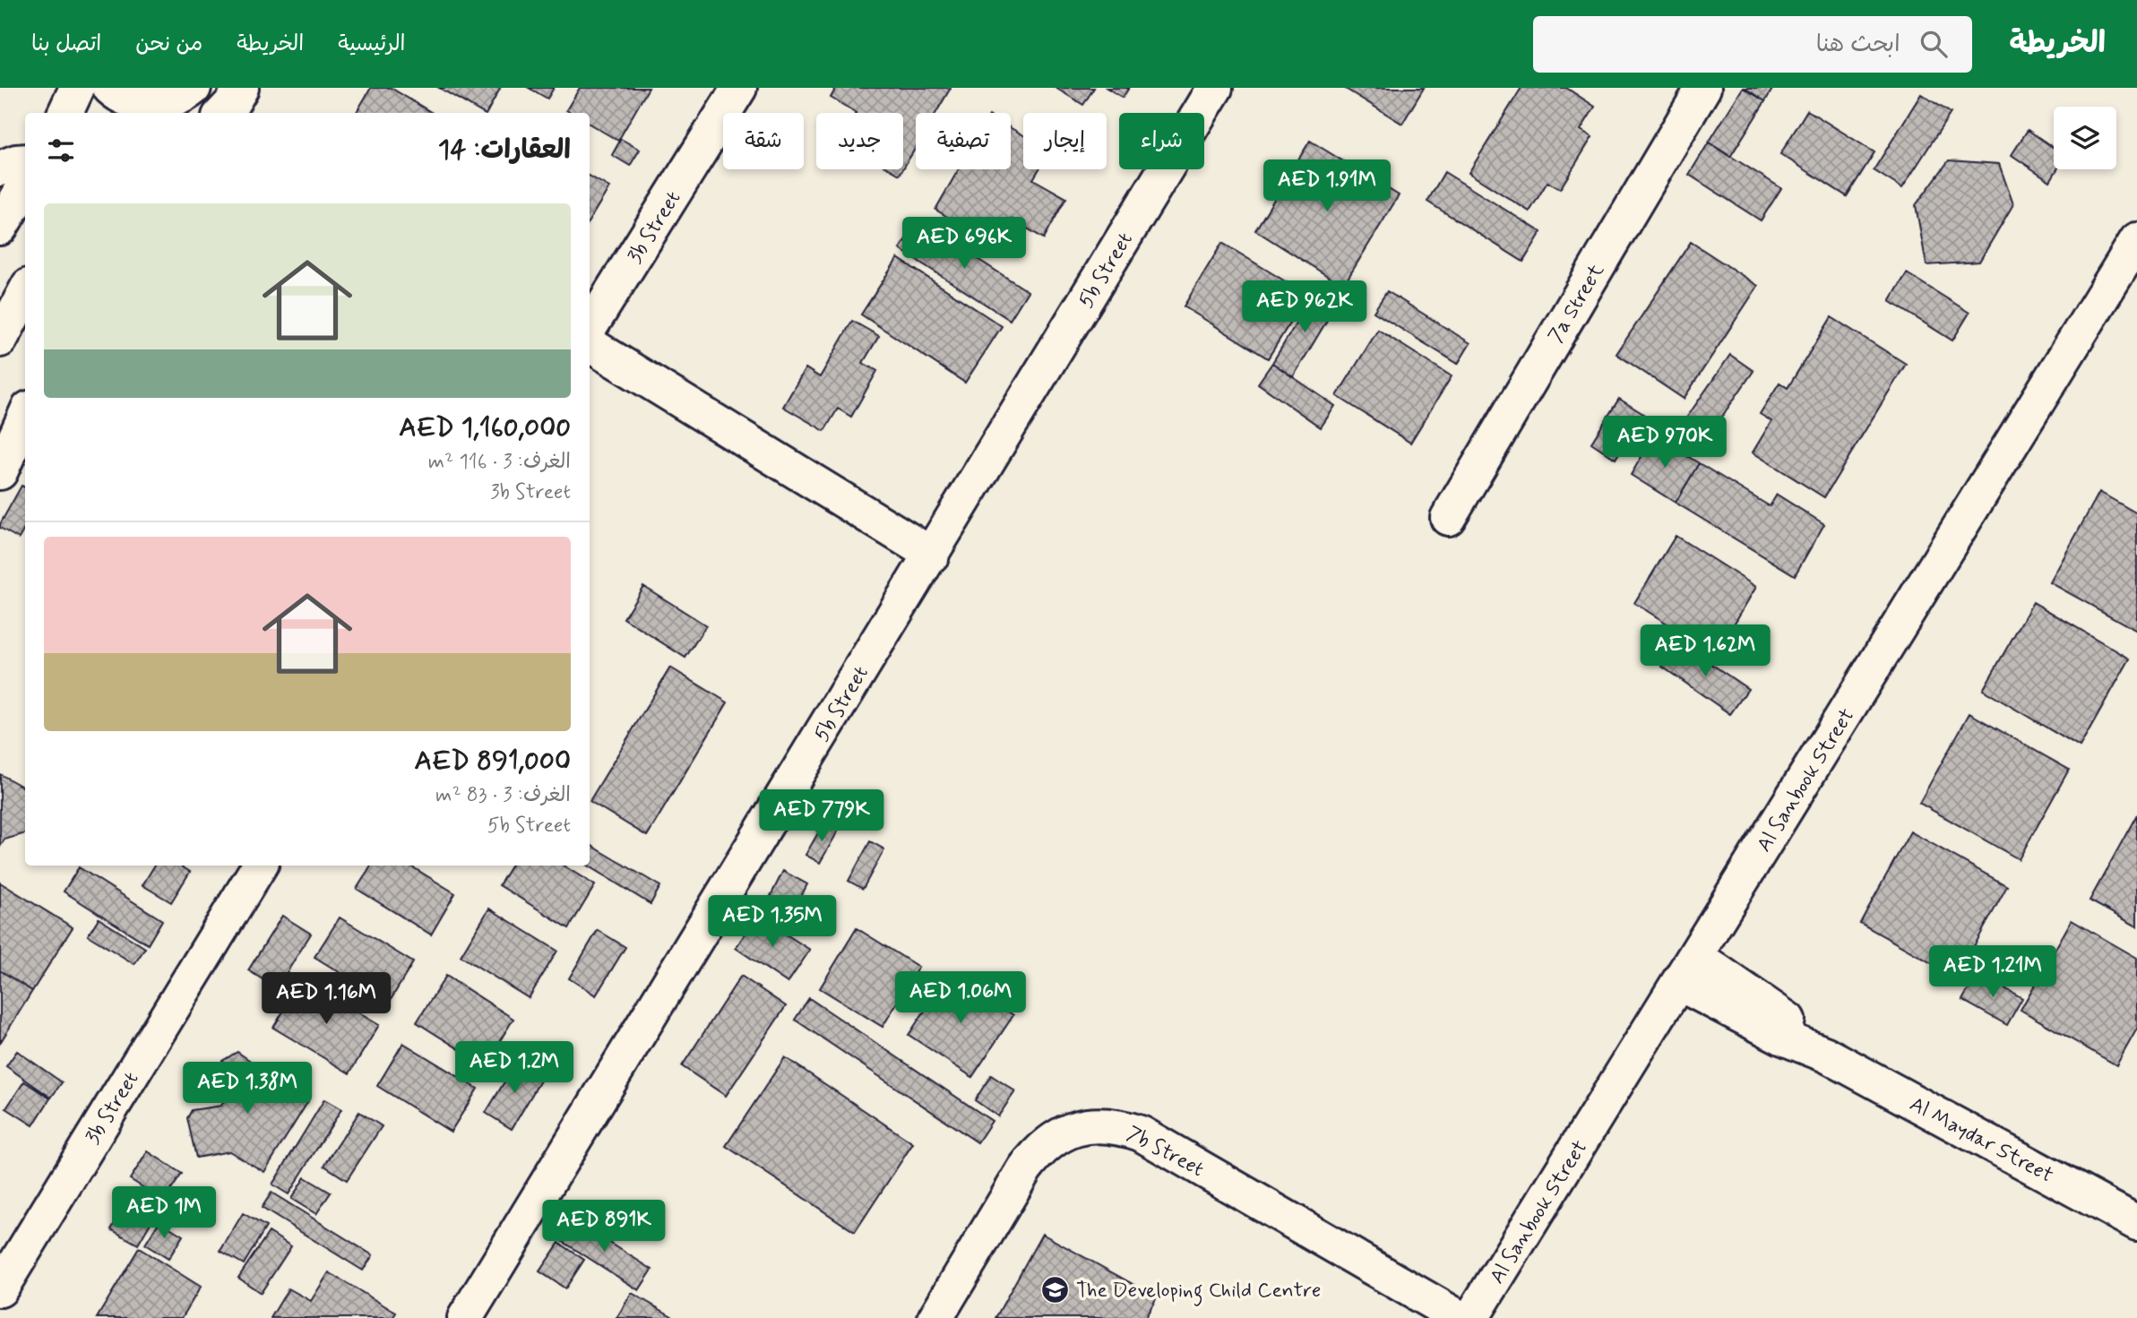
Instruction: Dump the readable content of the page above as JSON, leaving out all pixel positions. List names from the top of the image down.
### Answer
{
  "streets": {
    "street": [
      "3b Street",
      "5b Street",
      "7a Street",
      "Al Sanbook Street",
      "Al Maydar Street",
      "7b Street"
    ]
  },
  "crossings": [
    ["Al Sanbook Street", "Al Maydar Street"]
  ],
  "places": {
    "school or university": ["The Developing Child Centre"]
  },
  "page": {
    "header": "الخريطة",
    "search": "ابحث هنا",
    "nav": [
      "الرئيسية",
      "الخريطة",
      "من نحن",
      "اتصل بنا"
    ],
    "chip": [
      "شراء",
      "إيجار",
      "تصفية",
      "جديد",
      "شقة"
    ],
    "heading": "العقارات: 14",
    "price": [
      "AED 1.91M",
      "AED 696K",
      "AED 962K",
      "AED 970K",
      "AED 1.62M",
      "AED 779K",
      "AED 1.35M",
      "AED 1.21M",
      "AED 1.06M",
      "AED 1.16M",
      "AED 1.2M",
      "AED 1.38M",
      "AED 1M",
      "AED 891K"
    ],
    "list": [
      {
        "name": "AED 1,160,000",
        "note": "الغرف: 3 · 116 m² · 3b Street"
      },
      {
        "name": "AED 891,000",
        "note": "الغرف: 3 · 83 m² · 5b Street"
      }
    ]
  }
}
